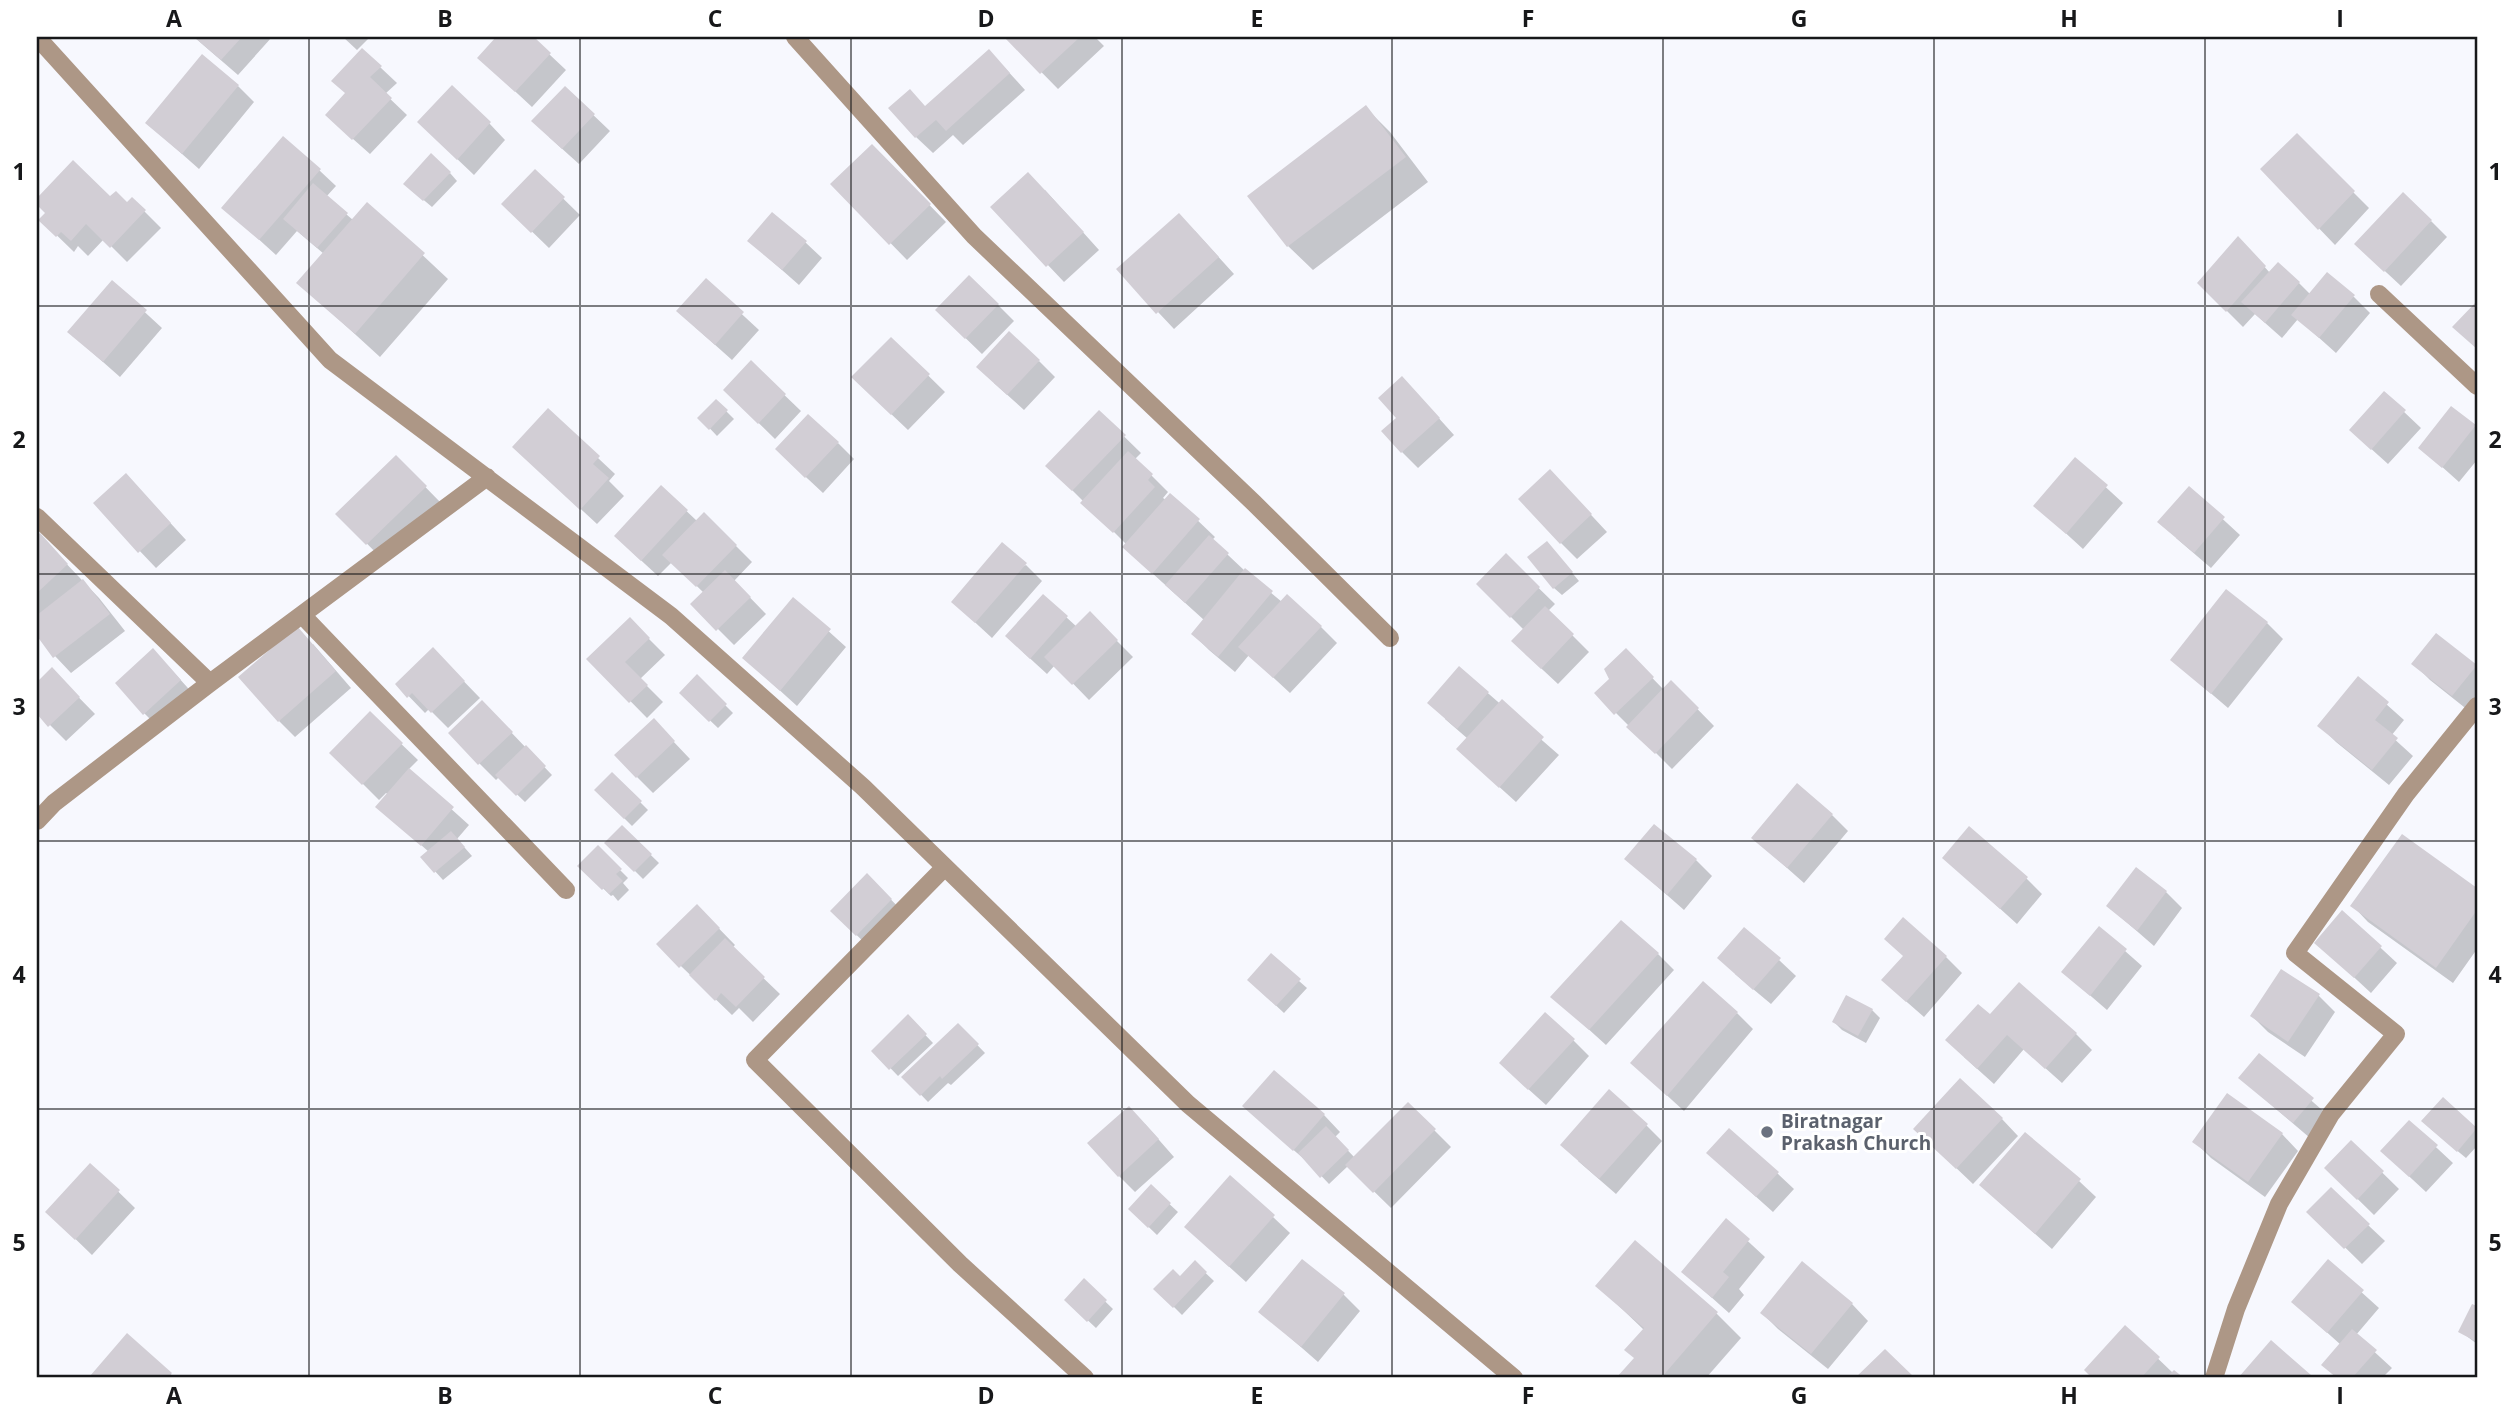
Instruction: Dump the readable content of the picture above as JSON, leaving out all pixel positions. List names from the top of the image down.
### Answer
{
  "places": ["Biratnagar Prakash Church"],
  "grid": {
    "columns": [
      "A",
      "B",
      "C",
      "D",
      "E",
      "F",
      "G",
      "H",
      "I"
    ],
    "rows": [
      "1",
      "2",
      "3",
      "4",
      "5"
    ]
  }
}
